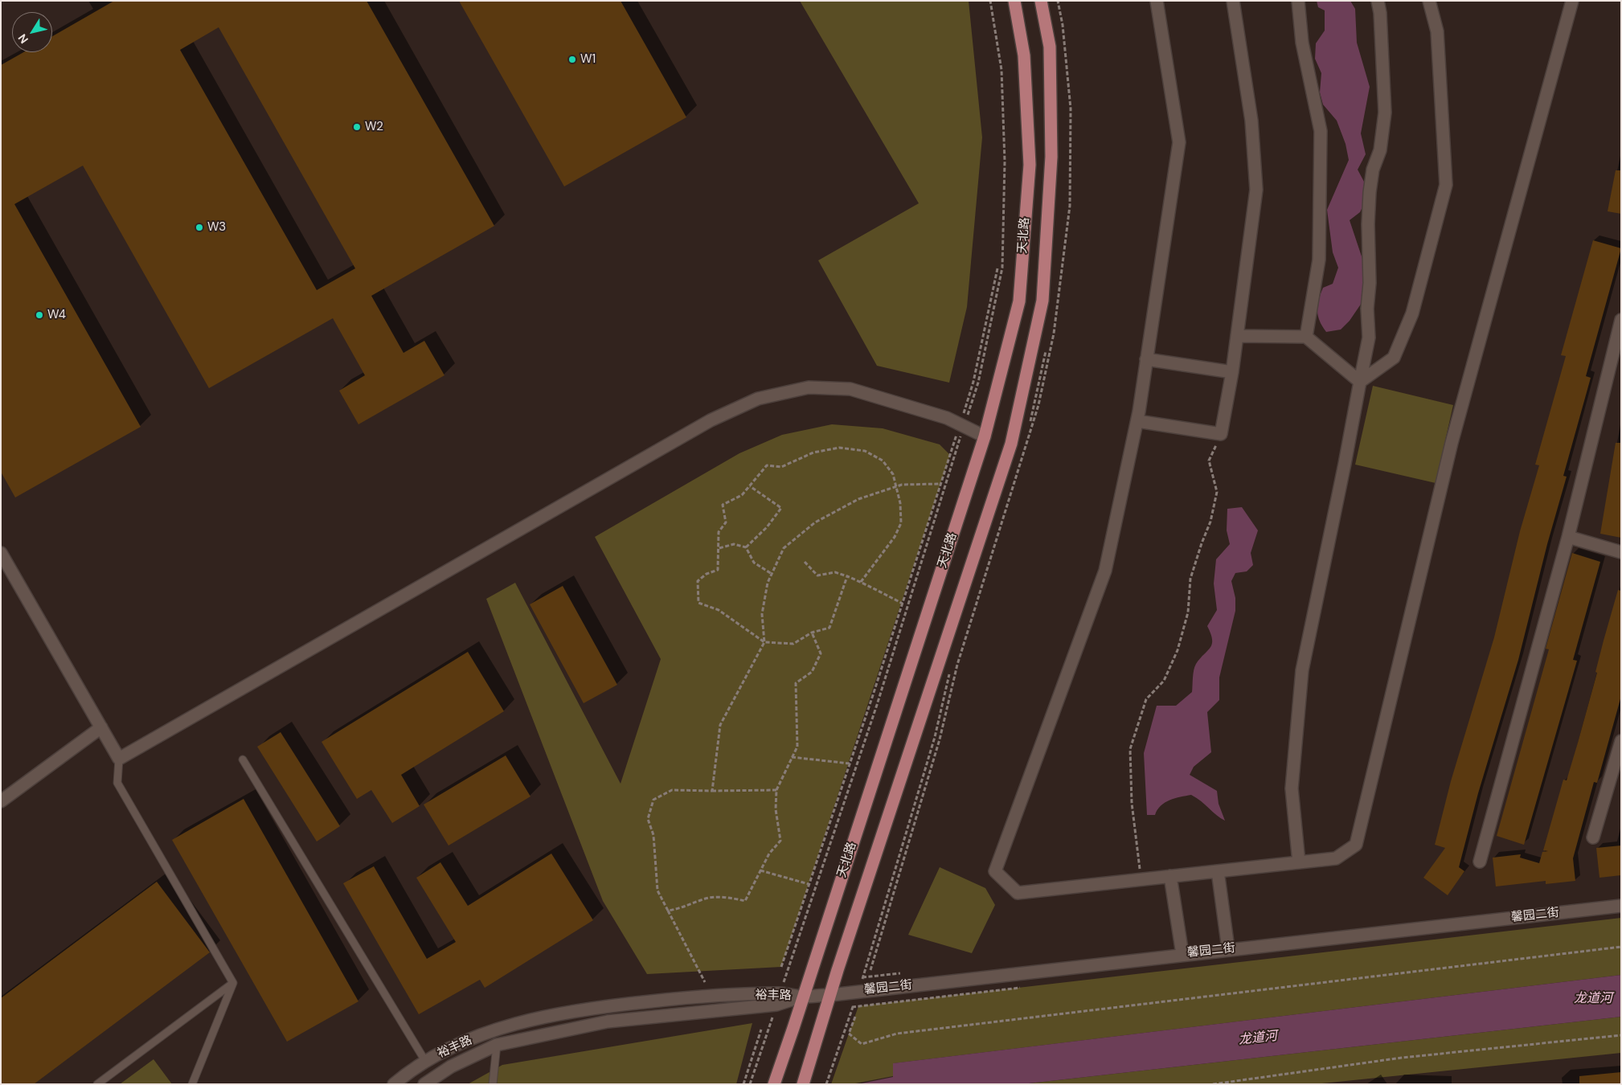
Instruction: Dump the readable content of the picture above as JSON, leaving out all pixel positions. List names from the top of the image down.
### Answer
{
  "streets": {
    "main road": ["天北路"],
    "street": ["馨园二街", "裕丰路"]
  },
  "crossings": [
    ["天北路", "馨园二街"],
    ["天北路", "裕丰路"],
    ["馨园二街", "裕丰路"]
  ],
  "water": ["龙道河"],
  "places": [
    "W1",
    "W2",
    "W3",
    "W4"
  ],
  "north": "bottom left"
}
